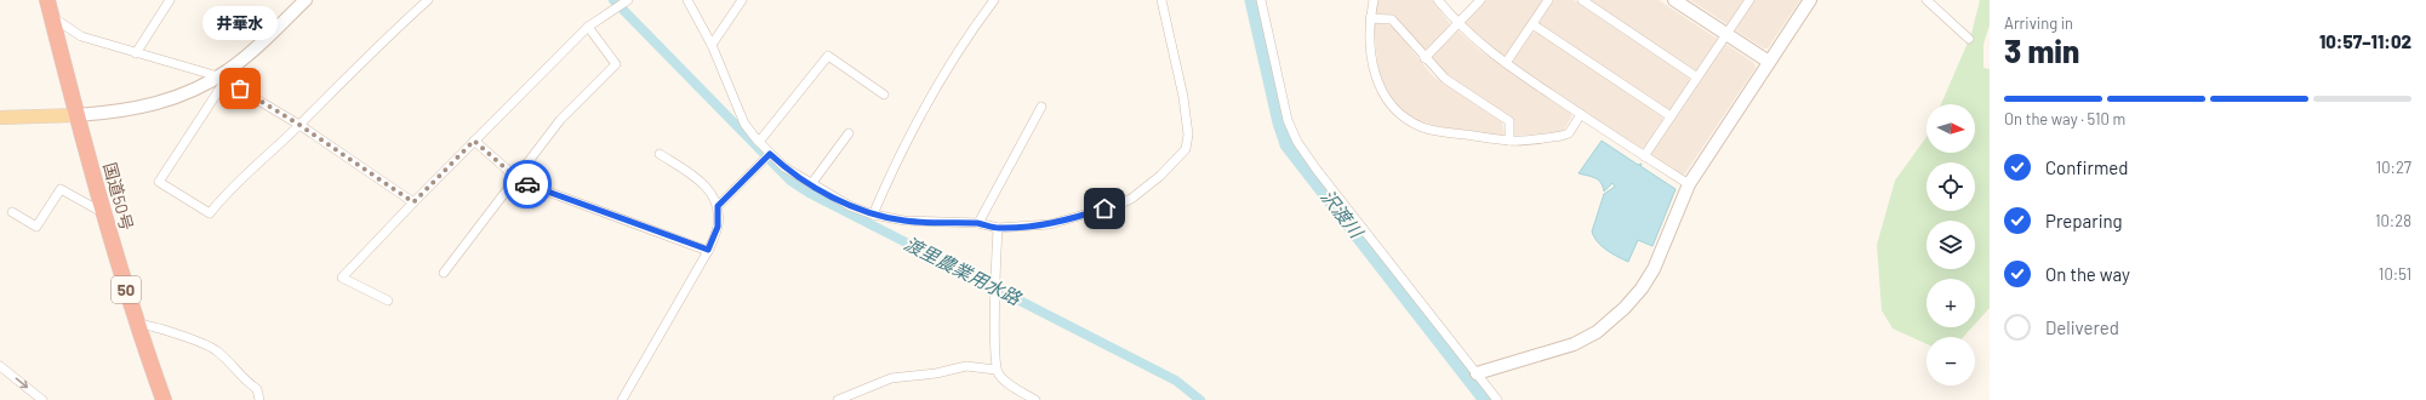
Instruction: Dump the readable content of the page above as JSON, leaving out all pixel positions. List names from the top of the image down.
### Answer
{
  "streets": {
    "highway": ["国道50号", "50"]
  },
  "water": ["沢渡川", "渡里農業用水路"],
  "places": ["井華水"],
  "north": "right",
  "page": {
    "heading": ["3 min", "Arriving in", "10:57–11:02"],
    "bubble": "井華水",
    "bar": "On the way · 510 m",
    "map_buttons": ["+", "−"],
    "list": [
      ["Confirmed", "10:27"],
      ["Preparing", "10:28"],
      ["On the way", "10:51"],
      "Delivered"
    ]
  }
}
